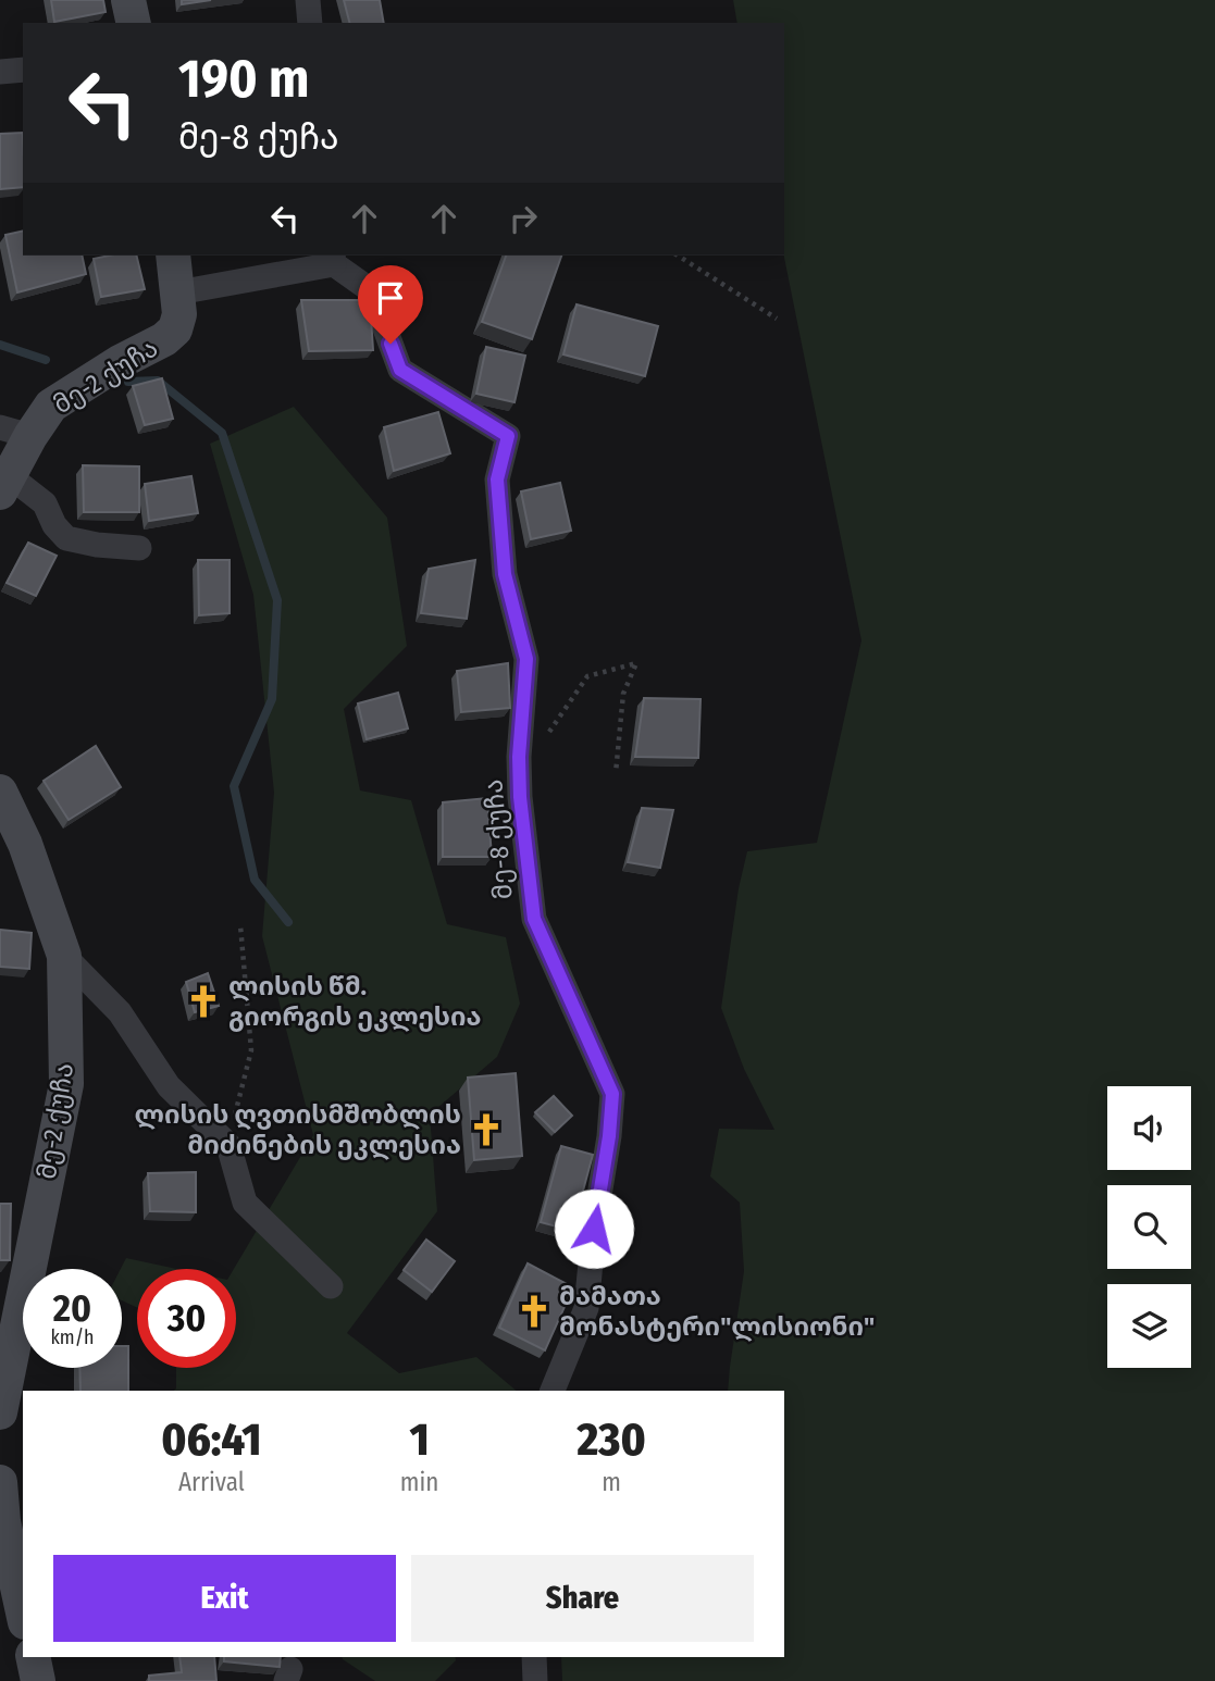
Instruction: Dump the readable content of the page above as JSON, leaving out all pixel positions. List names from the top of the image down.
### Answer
{
  "streets": {
    "main road": ["მე-2 ქუჩა"],
    "street": ["მე-8 ქუჩა"]
  },
  "places": {
    "church": ["ლისის წმ. გიორგის ეკლესია", "ლისის ღვთისმშობლის მიძინების ეკლესია", "მამათა მონასტერი\"ლისიონი\""]
  },
  "page": {
    "turn": ["190 m", "მე-8 ქუჩა"],
    "speed": "20 km/h",
    "limit": "30",
    "eta": [
      "06:41",
      "Arrival",
      "1",
      "min",
      "230",
      "m"
    ],
    "buttons": ["Exit", "Share"]
  }
}
